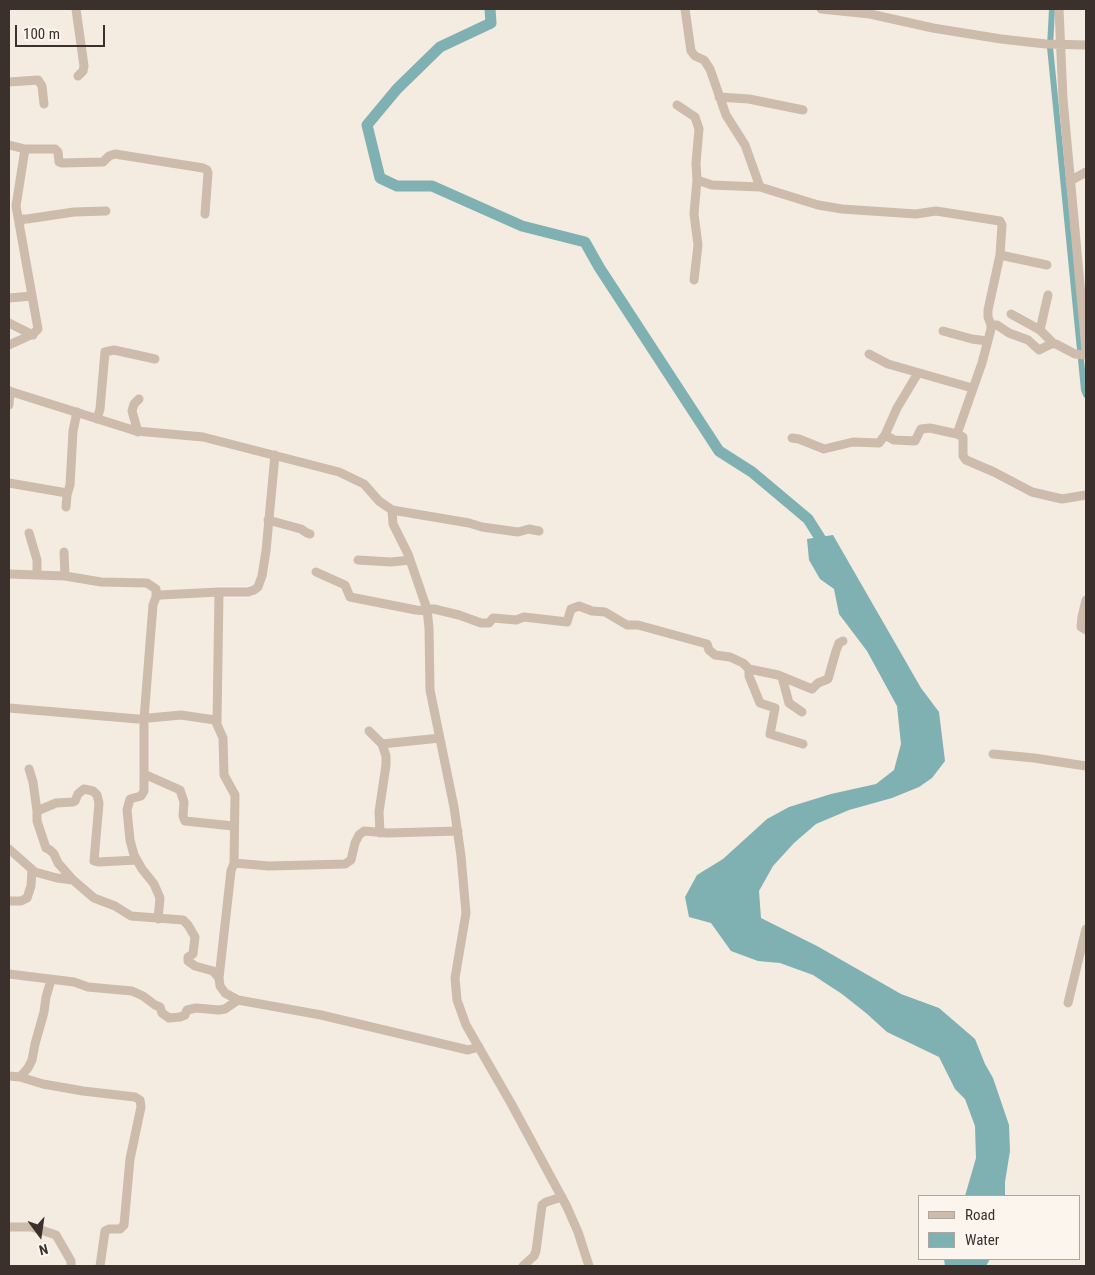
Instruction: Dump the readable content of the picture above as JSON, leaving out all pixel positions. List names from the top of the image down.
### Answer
{
  "legend": ["Road", "Water"],
  "scale_bar": "100 m",
  "north": "bottom"
}
